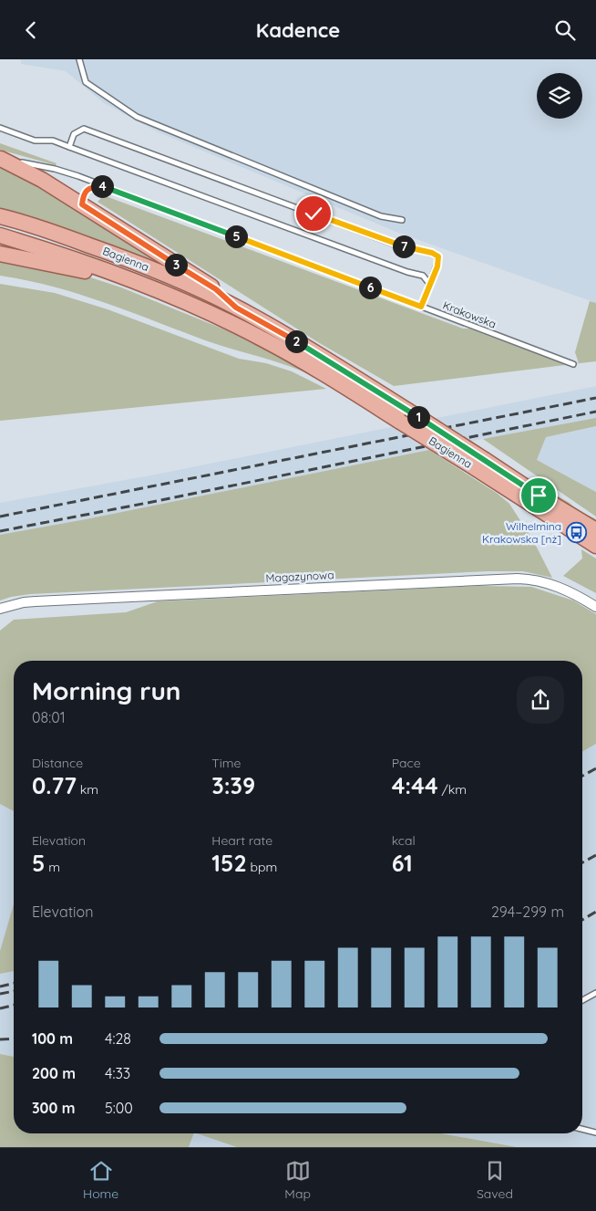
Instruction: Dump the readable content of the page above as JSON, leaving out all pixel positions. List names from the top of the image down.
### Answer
{
  "streets": {
    "main road": ["Bagienna"],
    "street": ["Magazynowa"],
    "lane": ["Krakowska"]
  },
  "places": {
    "bus stop": ["Wilhelmina Krakowska [nż]"]
  },
  "page": {
    "header": "Kadence",
    "pins": [
      "4",
      "5",
      "7",
      "3",
      "6",
      "2",
      "1"
    ],
    "heading": ["Morning run", "08:01"],
    "stats": [
      ["Distance", "0.77 km"],
      ["Time", "3:39"],
      ["Pace", "4:44 /km"],
      ["Elevation", "5 m"],
      ["Heart rate", "152 bpm"],
      ["kcal", "61"]
    ],
    "chart": ["Elevation", "294–299 m"],
    "list": [
      {
        "name": "100 m",
        "note": "4:28"
      },
      {
        "name": "200 m",
        "note": "4:33"
      },
      {
        "name": "300 m",
        "note": "5:00"
      }
    ],
    "tabs": ["Home", "Map", "Saved"]
  }
}
